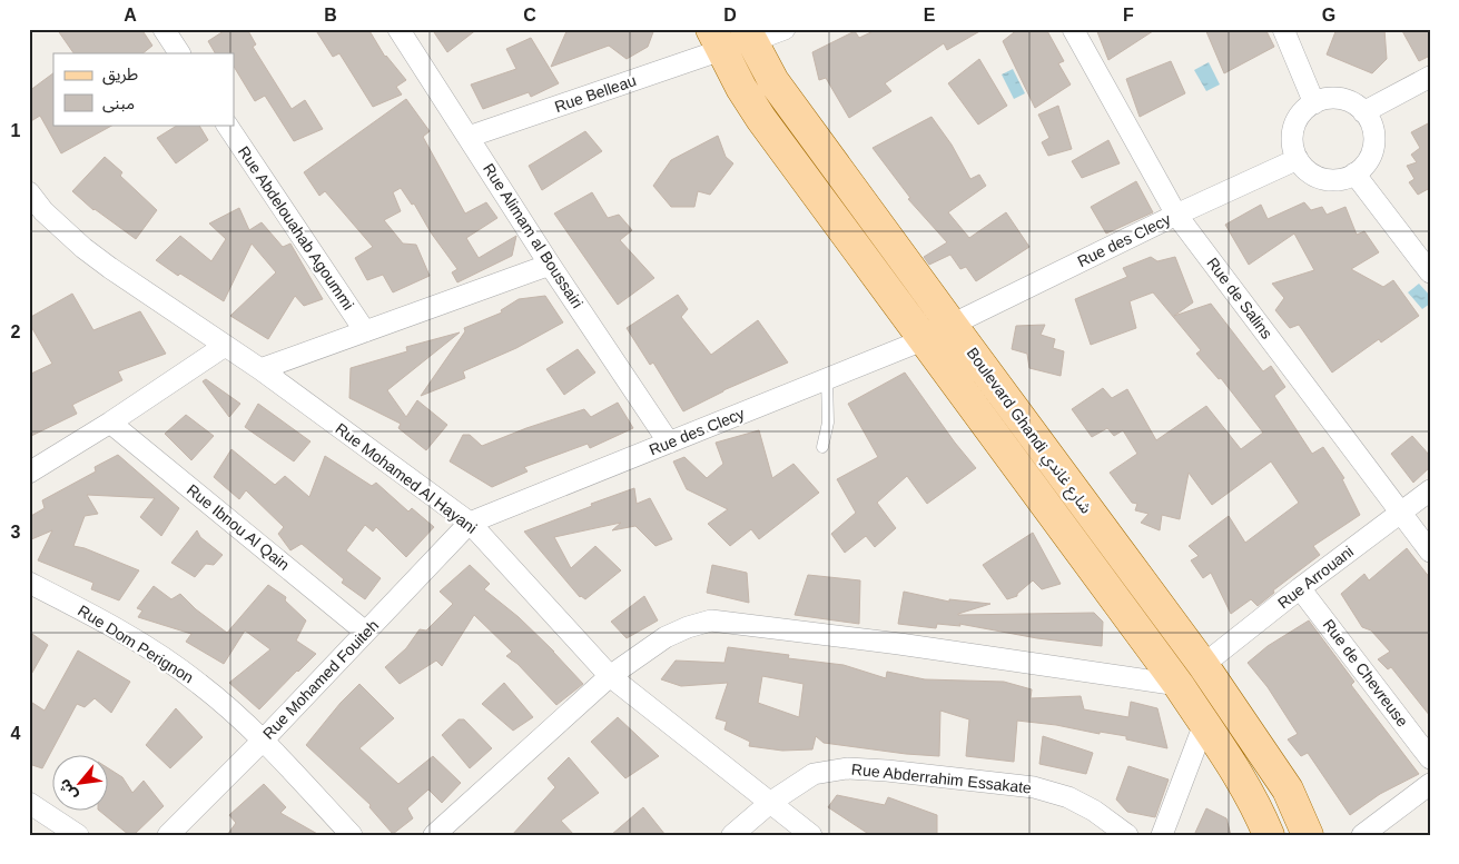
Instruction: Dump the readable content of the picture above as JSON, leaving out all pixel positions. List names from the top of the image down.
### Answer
{
  "streets": {
    "main road": ["Boulevard Ghandi شارع غاندي"],
    "street": [
      "Rue Belleau",
      "Rue Abdelouahab Agoummi",
      "Rue Alimam al Boussairi",
      "Rue des Clecy",
      "Rue de Salins",
      "Rue Mohamed Al Hayani",
      "Rue Ibnou Al Qain",
      "Rue Arrouani",
      "Rue Dom Perignon",
      "Rue de Chevreuse",
      "Rue Mohamed Fouiteh",
      "Rue Abderrahim Essakate"
    ]
  },
  "crossings": [
    ["Rue Belleau", "Rue Alimam al Boussairi"],
    ["Rue Belleau", "Boulevard Ghandi شارع غاندي"],
    ["Rue Alimam al Boussairi", "Rue des Clecy"],
    ["Rue des Clecy", "Rue de Salins"],
    ["Rue des Clecy", "Boulevard Ghandi شارع غاندي"],
    ["Rue des Clecy", "Rue Mohamed Al Hayani"],
    ["Rue des Clecy", "Rue Mohamed Fouiteh"],
    ["Rue de Salins", "Rue Arrouani"],
    ["Boulevard Ghandi شارع غاندي", "Rue Arrouani"],
    ["Rue Mohamed Al Hayani", "Rue Mohamed Fouiteh"],
    ["Rue Mohamed Al Hayani", "Rue Abderrahim Essakate"],
    ["Rue Ibnou Al Qain", "Rue Mohamed Fouiteh"],
    ["Rue Arrouani", "Rue de Chevreuse"],
    ["Rue Dom Perignon", "Rue Mohamed Fouiteh"]
  ],
  "legend": ["طريق", "مبنى"],
  "north": "bottom left",
  "grid": {
    "columns": [
      "A",
      "B",
      "C",
      "D",
      "E",
      "F",
      "G"
    ],
    "rows": [
      "1",
      "2",
      "3",
      "4"
    ]
  }
}
